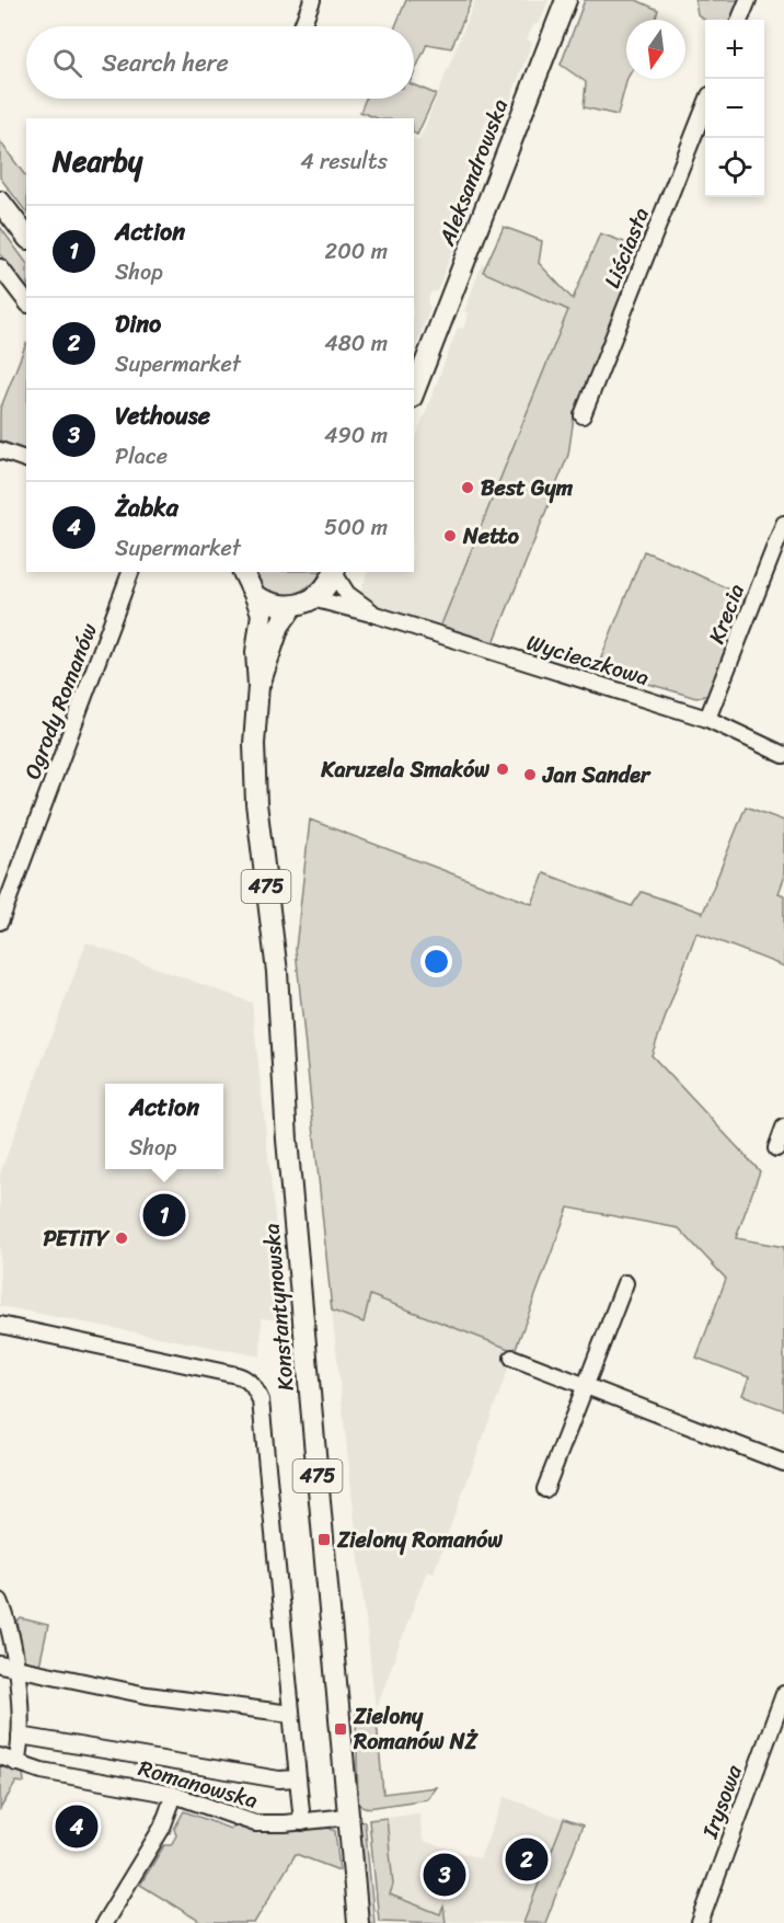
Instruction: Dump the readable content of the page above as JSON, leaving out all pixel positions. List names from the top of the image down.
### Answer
{
  "streets": {
    "main road": ["Aleksandrowska", "475", "Konstantynowska"],
    "street": [
      "Liściasta",
      "Krecia",
      "Wycieczkowa",
      "Ogrody Romanów",
      "Romanowska",
      "Irysowa"
    ]
  },
  "crossings": [
    ["Krecia", "Wycieczkowa"],
    ["475", "Konstantynowska"],
    ["Konstantynowska", "Romanowska"]
  ],
  "places": {
    "other": [
      "Best Gym",
      "Netto",
      "Karuzela Smaków",
      "Jan Sander",
      "PETiTY"
    ],
    "transit": ["Zielony Romanów", "Zielony Romanów NŻ"]
  },
  "north": "bottom",
  "page": {
    "map_buttons": ["+", "−"],
    "search": "Search here",
    "heading": ["Nearby", "4 results"],
    "list": [
      {
        "mark": "1",
        "name": "Action",
        "note": "Shop",
        "value": "200 m"
      },
      {
        "mark": "2",
        "name": "Dino",
        "note": "Supermarket",
        "value": "480 m"
      },
      {
        "mark": "3",
        "name": "Vethouse",
        "note": "Place",
        "value": "490 m"
      },
      {
        "mark": "4",
        "name": "Żabka",
        "note": "Supermarket",
        "value": "500 m"
      }
    ],
    "popup": ["Action", "Shop"],
    "pins": [
      "1",
      "4",
      "2",
      "3"
    ]
  }
}
